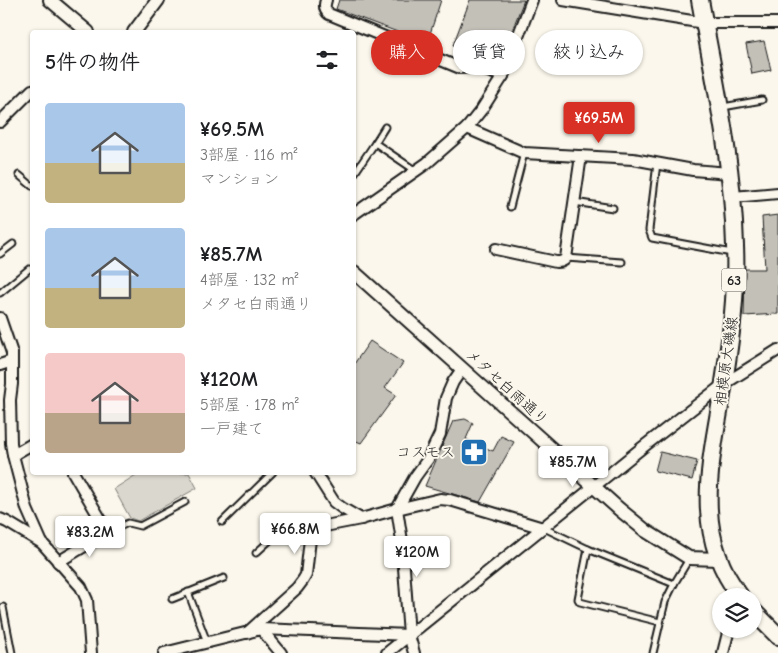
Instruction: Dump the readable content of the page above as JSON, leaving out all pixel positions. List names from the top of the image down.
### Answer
{
  "streets": {
    "main road": ["63", "相模原大磯線"],
    "street": ["メタセ白雨通り"]
  },
  "crossings": [
    ["相模原大磯線", "メタセ白雨通り"]
  ],
  "places": {
    "pharmacy": ["コスモス"]
  },
  "page": {
    "chip": ["購入", "賃貸", "絞り込み"],
    "heading": "5件の物件",
    "list": [
      {
        "name": "¥69.5M",
        "note": "3部屋 · 116 m² · マンション"
      },
      {
        "name": "¥85.7M",
        "note": "4部屋 · 132 m² · メタセ白雨通り"
      },
      {
        "name": "¥120M",
        "note": "5部屋 · 178 m² · 一戸建て"
      }
    ],
    "price": [
      "¥69.5M",
      "¥85.7M",
      "¥66.8M",
      "¥83.2M",
      "¥120M"
    ]
  }
}
